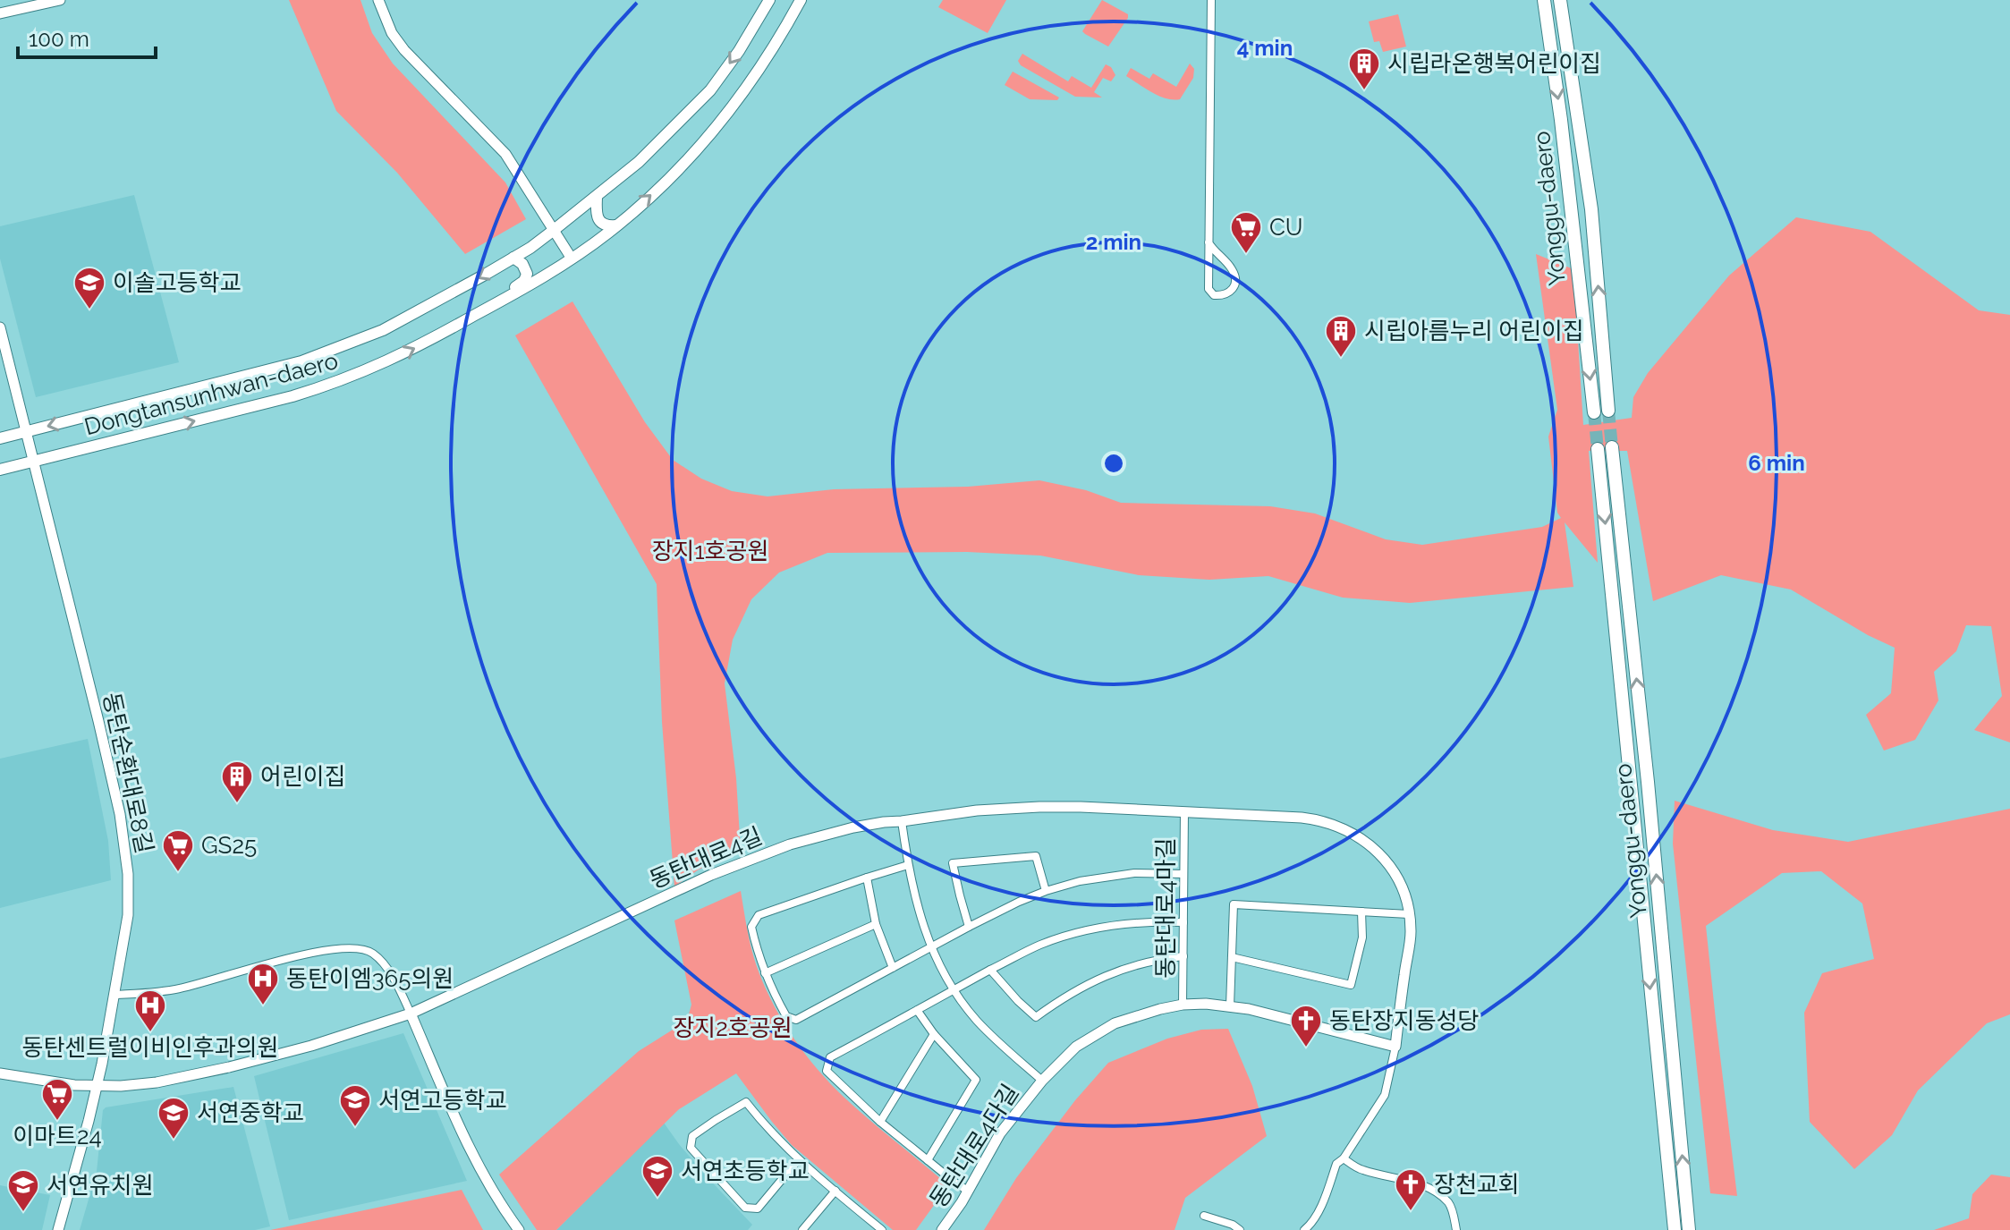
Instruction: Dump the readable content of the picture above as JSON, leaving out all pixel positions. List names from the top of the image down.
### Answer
{
  "streets": {
    "highway": ["Yonggu-daero"],
    "main road": ["Dongtansunhwan-daero"],
    "street": [
      "동탄순환대로8길",
      "동탄대로4길",
      "동탄대로4마길",
      "동탄대로4다길"
    ]
  },
  "crossings": [
    ["Dongtansunhwan-daero", "동탄순환대로8길"],
    ["동탄순환대로8길", "동탄대로4길"],
    ["동탄대로4길", "동탄대로4마길"],
    ["동탄대로4길", "동탄대로4다길"],
    ["동탄대로4마길", "동탄대로4다길"]
  ],
  "parks": ["장지1호공원", "장지2호공원"],
  "places": {
    "building": ["시립라온행복어린이집", "시립아름누리 어린이집", "어린이집"],
    "supermarket": ["CU", "GS25", "이마트24"],
    "school or university": [
      "이솔고등학교",
      "서연고등학교",
      "서연중학교",
      "서연초등학교",
      "서연유치원"
    ],
    "hospital": ["동탄이엠365의원", "동탄센트럴이비인후과의원"],
    "church": ["동탄장지동성당", "장천교회"]
  },
  "scale_bar": "100 m",
  "rings": ["4 min", "2 min", "6 min"]
}
